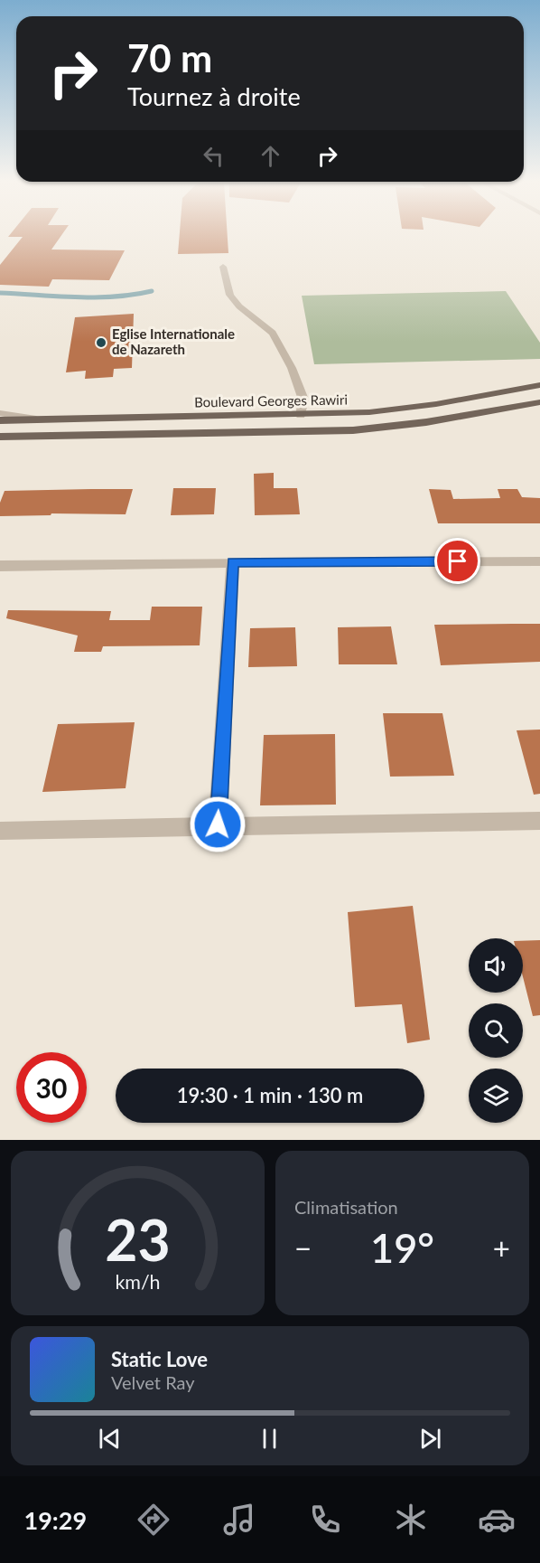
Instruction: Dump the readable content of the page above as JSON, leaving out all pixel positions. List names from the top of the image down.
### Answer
{
  "streets": {
    "main road": ["Boulevard Georges Rawiri"]
  },
  "places": ["Eglise Internationale de Nazareth"],
  "page": {
    "turn": ["70 m", "Tournez à droite"],
    "limit": "30",
    "trip": "19:30 · 1 min · 130 m",
    "tile": "Climatisation",
    "heat": ["−", "19°", "+"],
    "song": ["Static Love", "Velvet Ray"],
    "tabs": "19:29",
    "gauge": ["23", "km/h"]
  }
}
